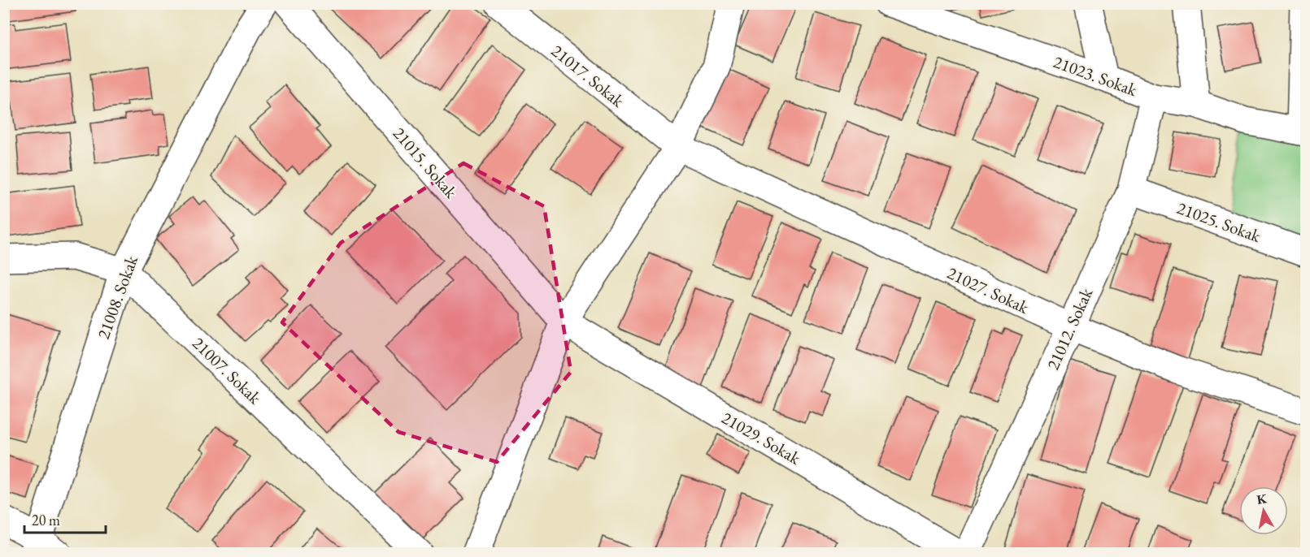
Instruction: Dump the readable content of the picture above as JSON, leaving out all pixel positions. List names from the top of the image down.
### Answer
{
  "streets": {
    "street": [
      "21017. Sokak",
      "21023. Sokak",
      "21015. Sokak",
      "21025. Sokak",
      "21027. Sokak",
      "21008. Sokak",
      "21012. Sokak",
      "21007. Sokak",
      "21029. Sokak"
    ]
  },
  "crossings": [
    ["21017. Sokak", "21027. Sokak"],
    ["21023. Sokak", "21012. Sokak"],
    ["21015. Sokak", "21029. Sokak"],
    ["21025. Sokak", "21012. Sokak"],
    ["21027. Sokak", "21012. Sokak"],
    ["21008. Sokak", "21007. Sokak"]
  ],
  "scale_bar": "20 m",
  "north": "top"
}
